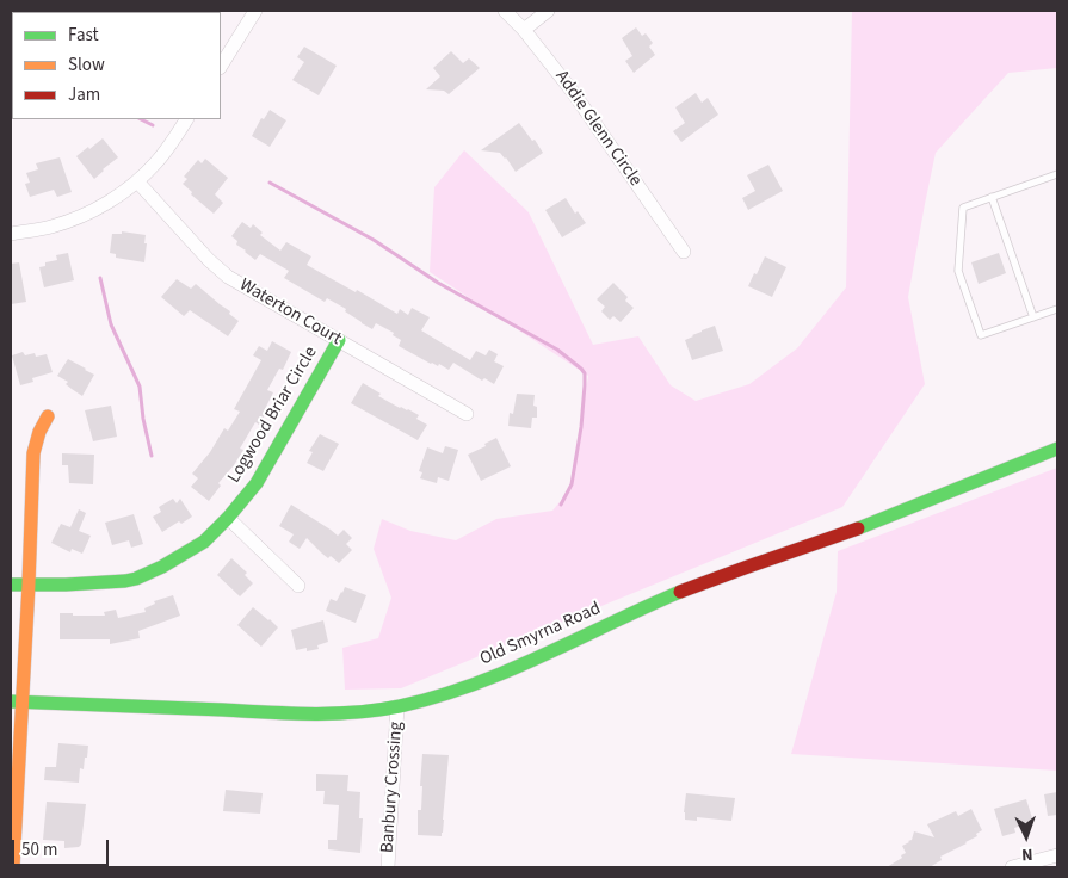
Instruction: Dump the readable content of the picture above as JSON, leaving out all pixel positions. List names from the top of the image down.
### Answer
{
  "streets": {
    "street": [
      "Addie Glenn Circle",
      "Waterton Court",
      "Logwood Briar Circle",
      "Old Smyrna Road",
      "Banbury Crossing"
    ]
  },
  "crossings": [
    ["Waterton Court", "Logwood Briar Circle"],
    ["Old Smyrna Road", "Banbury Crossing"]
  ],
  "legend": ["Fast", "Slow", "Jam"],
  "scale_bar": "50 m",
  "north": "bottom"
}
